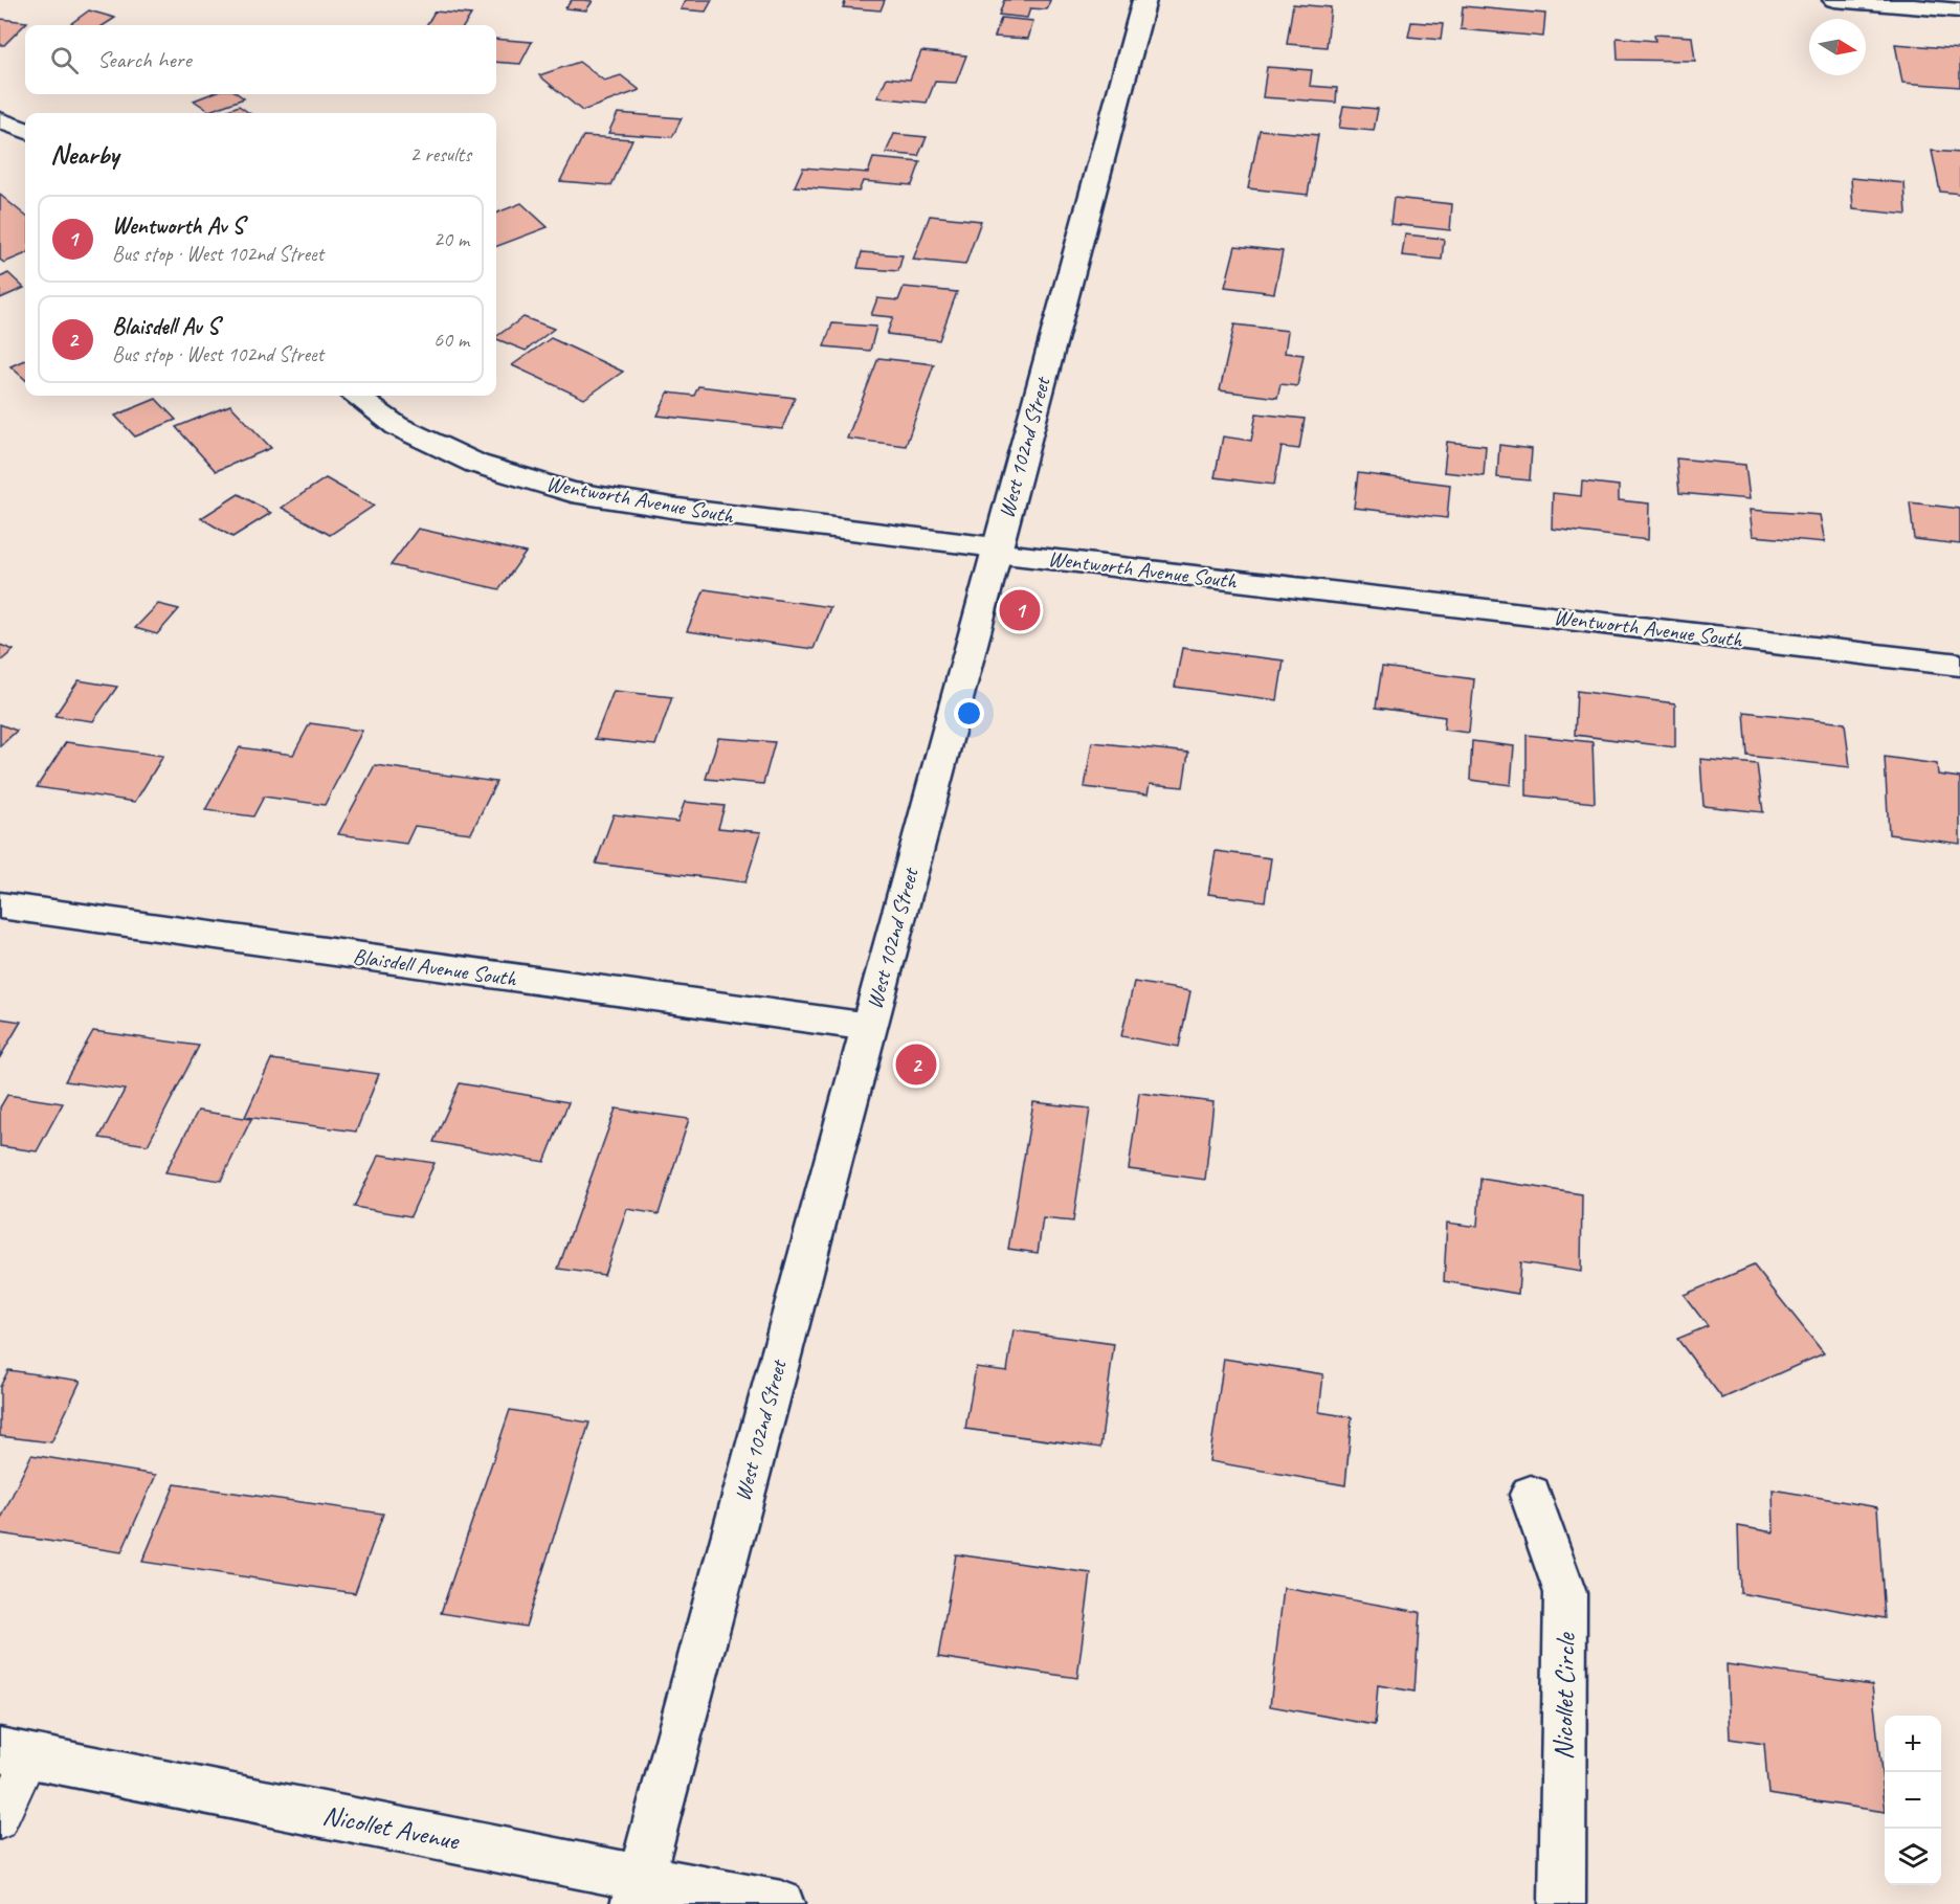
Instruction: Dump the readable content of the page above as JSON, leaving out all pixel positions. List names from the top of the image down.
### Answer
{
  "streets": {
    "street": [
      "West 102nd Street",
      "Wentworth Avenue South",
      "Blaisdell Avenue South",
      "Nicollet Circle",
      "Nicollet Avenue"
    ]
  },
  "crossings": [
    ["West 102nd Street", "Wentworth Avenue South"],
    ["West 102nd Street", "Blaisdell Avenue South"],
    ["West 102nd Street", "Nicollet Avenue"]
  ],
  "north": "right",
  "page": {
    "search": "Search here",
    "heading": ["Nearby", "2 results"],
    "list": [
      {
        "mark": "1",
        "name": "Wentworth Av S",
        "note": "Bus stop · West 102nd Street",
        "value": "20 m"
      },
      {
        "mark": "2",
        "name": "Blaisdell Av S",
        "note": "Bus stop · West 102nd Street",
        "value": "60 m"
      }
    ],
    "pins": ["1", "2"],
    "map_buttons": ["+", "−"]
  }
}
